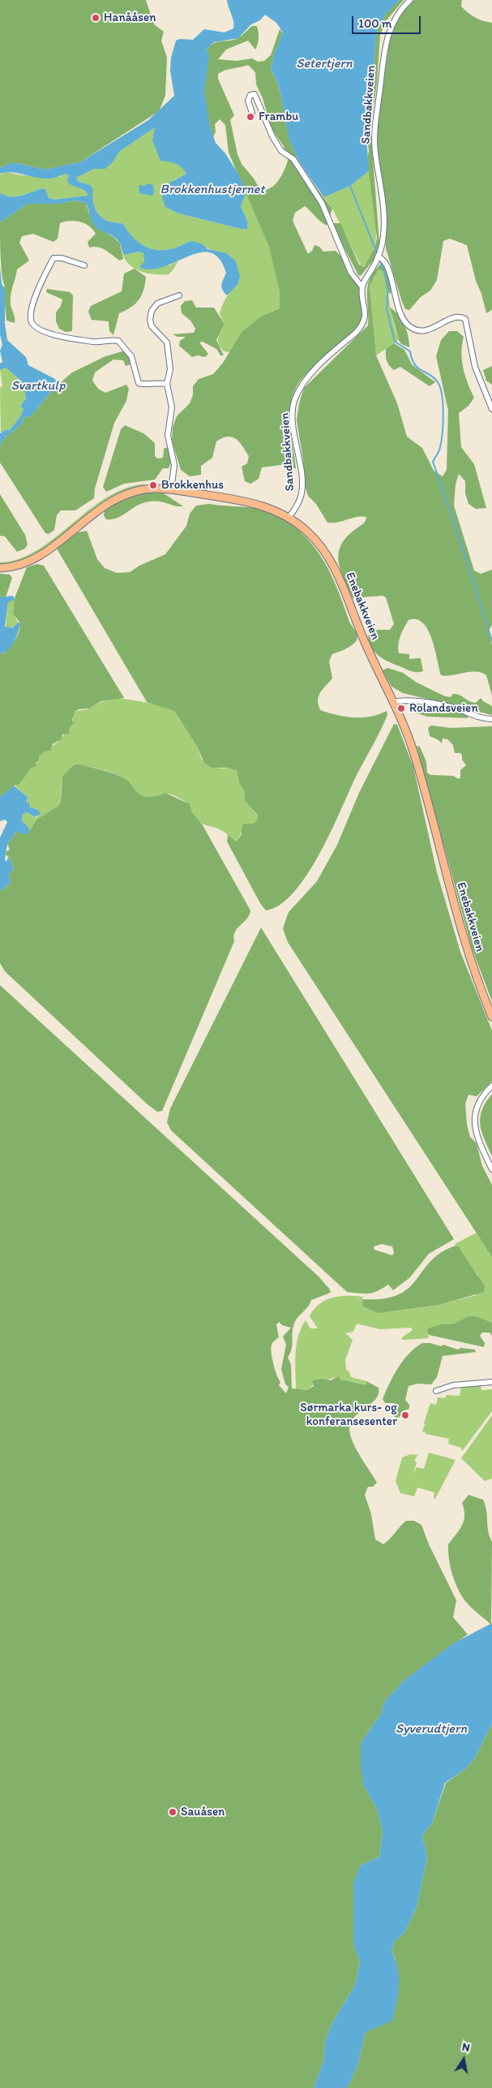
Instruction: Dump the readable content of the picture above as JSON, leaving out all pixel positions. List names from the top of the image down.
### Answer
{
  "streets": {
    "main road": ["Enebakkveien"],
    "street": ["Sandbakkveien"]
  },
  "crossings": [
    ["Sandbakkveien", "Enebakkveien"]
  ],
  "water": [
    "Setertjern",
    "Brokkenhustjernet",
    "Svartkulp",
    "Syverudtjern"
  ],
  "places": [
    "Hanååsen",
    "Frambu",
    "Brokkenhus",
    "Rolandsveien",
    "Sørmarka kurs- og konferansesenter",
    "Sauåsen"
  ],
  "scale_bar": "100 m",
  "north": "top"
}
